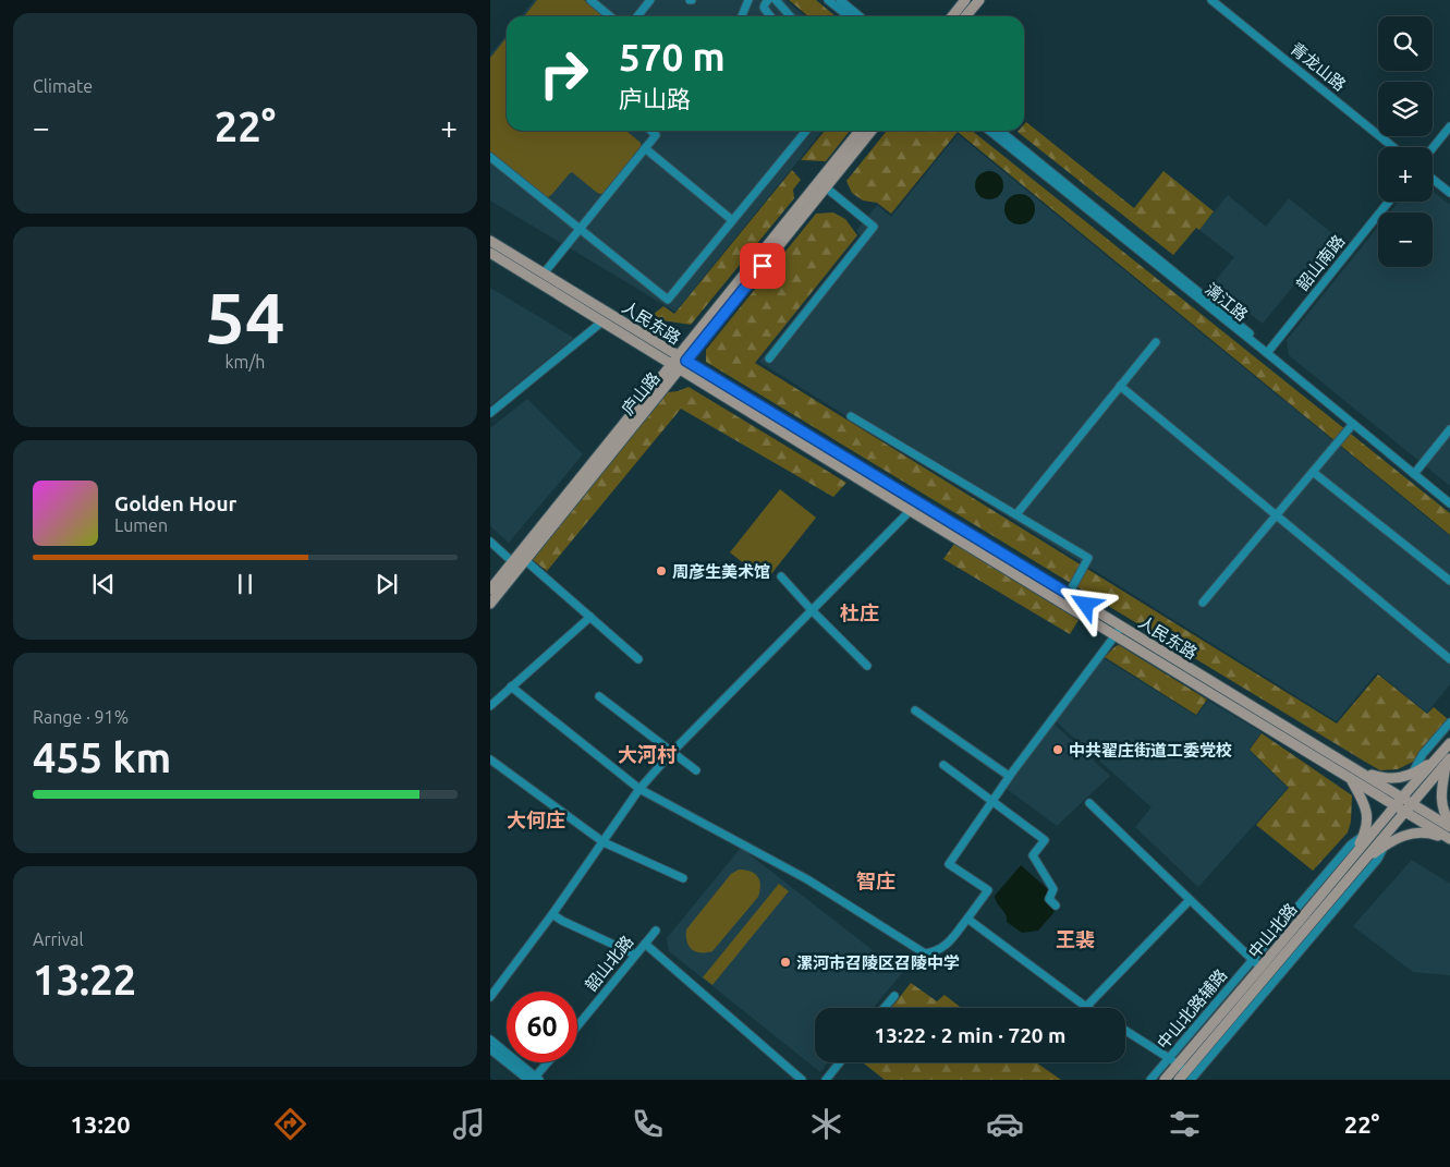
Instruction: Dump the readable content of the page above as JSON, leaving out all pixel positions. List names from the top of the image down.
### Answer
{
  "streets": {
    "main road": ["人民东路", "庐山路", "中山北路"],
    "street": [
      "青龙山路",
      "韶山南路",
      "漓江路",
      "韶山北路",
      "中山北路辅路"
    ]
  },
  "crossings": [
    ["韶山南路", "漓江路"],
    ["人民东路", "庐山路"],
    ["人民东路", "中山北路"],
    ["中山北路", "中山北路辅路"]
  ],
  "districts": [
    "杜庄",
    "大河村",
    "大何庄",
    "智庄",
    "王裴"
  ],
  "places": ["周彦生美术馆", "中共翟庄街道工委党校", "漯河市召陵区召陵中学"],
  "page": {
    "tile": [
      "Climate",
      ["54", "km/h"],
      ["Range · 91%", "455 km"],
      ["Arrival", "13:22"]
    ],
    "map_buttons": ["+", "−"],
    "turn": ["570 m", "庐山路"],
    "heat": ["−", "22°", "+"],
    "song": ["Golden Hour", "Lumen"],
    "limit": "60",
    "trip": "13:22 · 2 min · 720 m",
    "tabs": ["13:20", "22°"]
  }
}
